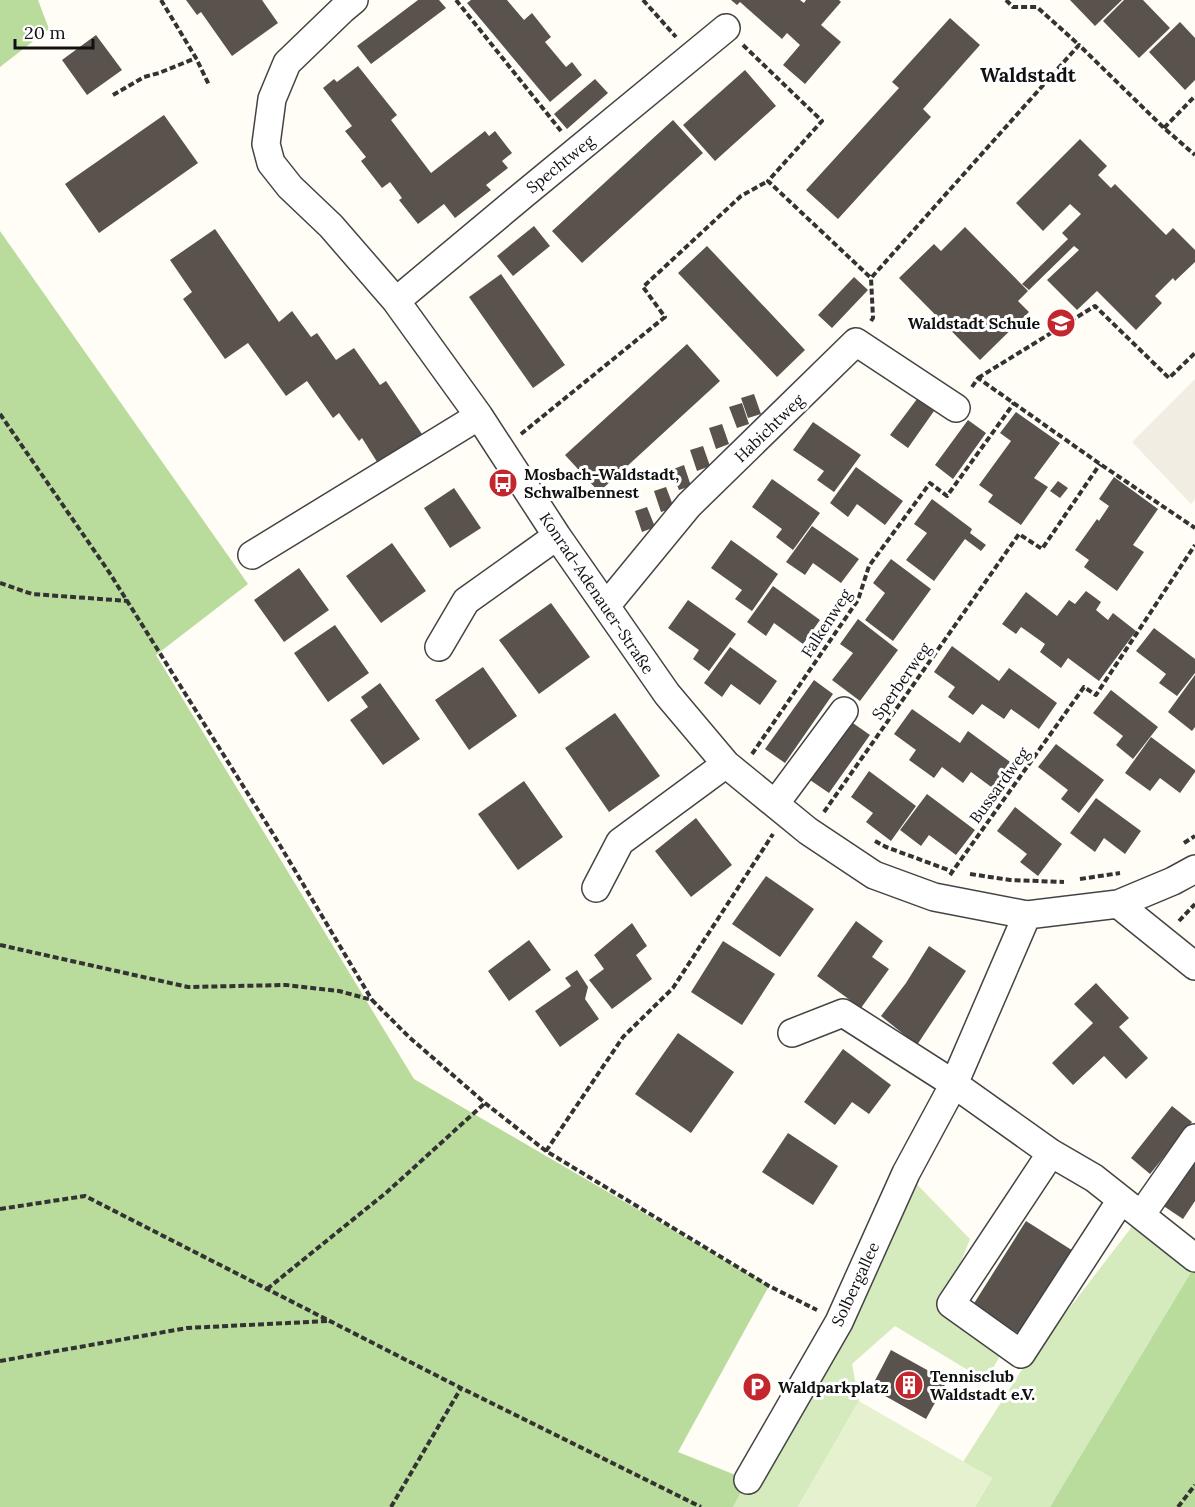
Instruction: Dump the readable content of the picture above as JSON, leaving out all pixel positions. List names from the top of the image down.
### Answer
{
  "streets": {
    "street": [
      "Spechtweg",
      "Habichtweg",
      "Konrad-Adenauer-Straße",
      "Solbergallee"
    ],
    "path": ["Falkenweg", "Sperberweg", "Bussardweg"]
  },
  "crossings": [
    ["Spechtweg", "Konrad-Adenauer-Straße"],
    ["Habichtweg", "Konrad-Adenauer-Straße"],
    ["Konrad-Adenauer-Straße", "Falkenweg"],
    ["Konrad-Adenauer-Straße", "Sperberweg"],
    ["Konrad-Adenauer-Straße", "Bussardweg"],
    ["Konrad-Adenauer-Straße", "Solbergallee"]
  ],
  "districts": ["Waldstadt"],
  "places": {
    "school or university": ["Waldstadt Schule"],
    "bus stop": ["Mosbach-Waldstadt, Schwalbennest"],
    "building": ["Tennisclub Waldstadt e.V."],
    "parking": ["Waldparkplatz"]
  },
  "scale_bar": "20 m"
}
